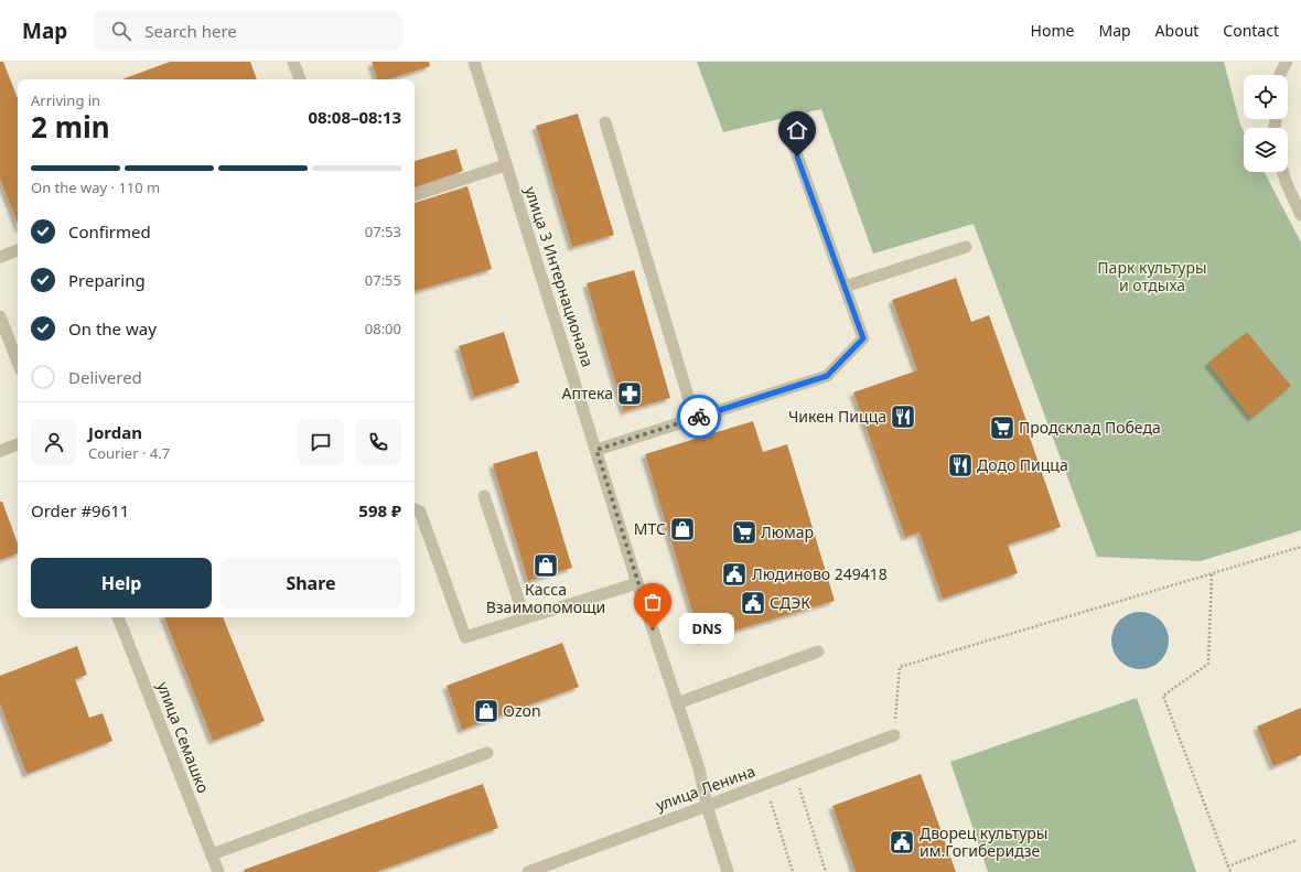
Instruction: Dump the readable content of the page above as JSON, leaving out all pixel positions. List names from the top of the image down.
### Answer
{
  "streets": {
    "street": ["улица 3 Интернационала", "улица Семашко", "улица Ленина"]
  },
  "crossings": [
    ["улица 3 Интернационала", "улица Ленина"]
  ],
  "parks": ["Парк культуры и отдыха"],
  "places": {
    "pharmacy": ["Аптека"],
    "restaurant": ["Чикен Пицца", "Додо Пицца"],
    "supermarket": ["Продсклад Победа", "Люмар"],
    "shop": ["МТС", "Касса Взаимопомощи", "Ozon"],
    "public building": ["Людиново 249418", "СДЭК", "Дворец культуры им.Гогиберидзе"],
    "other": ["DNS"]
  },
  "page": {
    "header": "Map",
    "search": "Search here",
    "nav": [
      "Home",
      "Map",
      "About",
      "Contact"
    ],
    "heading": ["2 min", "Arriving in", "08:08–08:13"],
    "panel": [
      "Jordan",
      "Courier · 4.7",
      "Order #9611",
      "598 ₽"
    ],
    "bar": "On the way · 110 m",
    "list": [
      ["Confirmed", "07:53"],
      ["Preparing", "07:55"],
      ["On the way", "08:00"],
      "Delivered"
    ],
    "buttons": ["Help", "Share"],
    "bubble": "DNS"
  }
}
